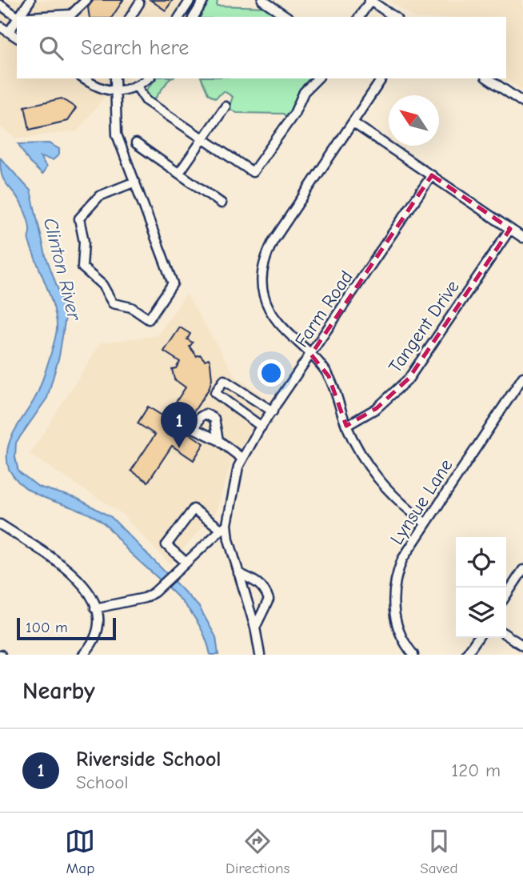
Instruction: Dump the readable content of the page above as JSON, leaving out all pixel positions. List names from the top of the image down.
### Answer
{
  "streets": {
    "street": ["Farm Road", "Tangent Drive", "Lynsue Lane"]
  },
  "water": ["Clinton River"],
  "scale_bar": "100 m",
  "north": "top left",
  "page": {
    "search": "Search here",
    "pins": "1",
    "scale": "100 m",
    "heading": "Nearby",
    "list": [
      {
        "mark": "1",
        "name": "Riverside School",
        "note": "School",
        "value": "120 m"
      }
    ],
    "nav": ["Map", "Directions", "Saved"]
  }
}
